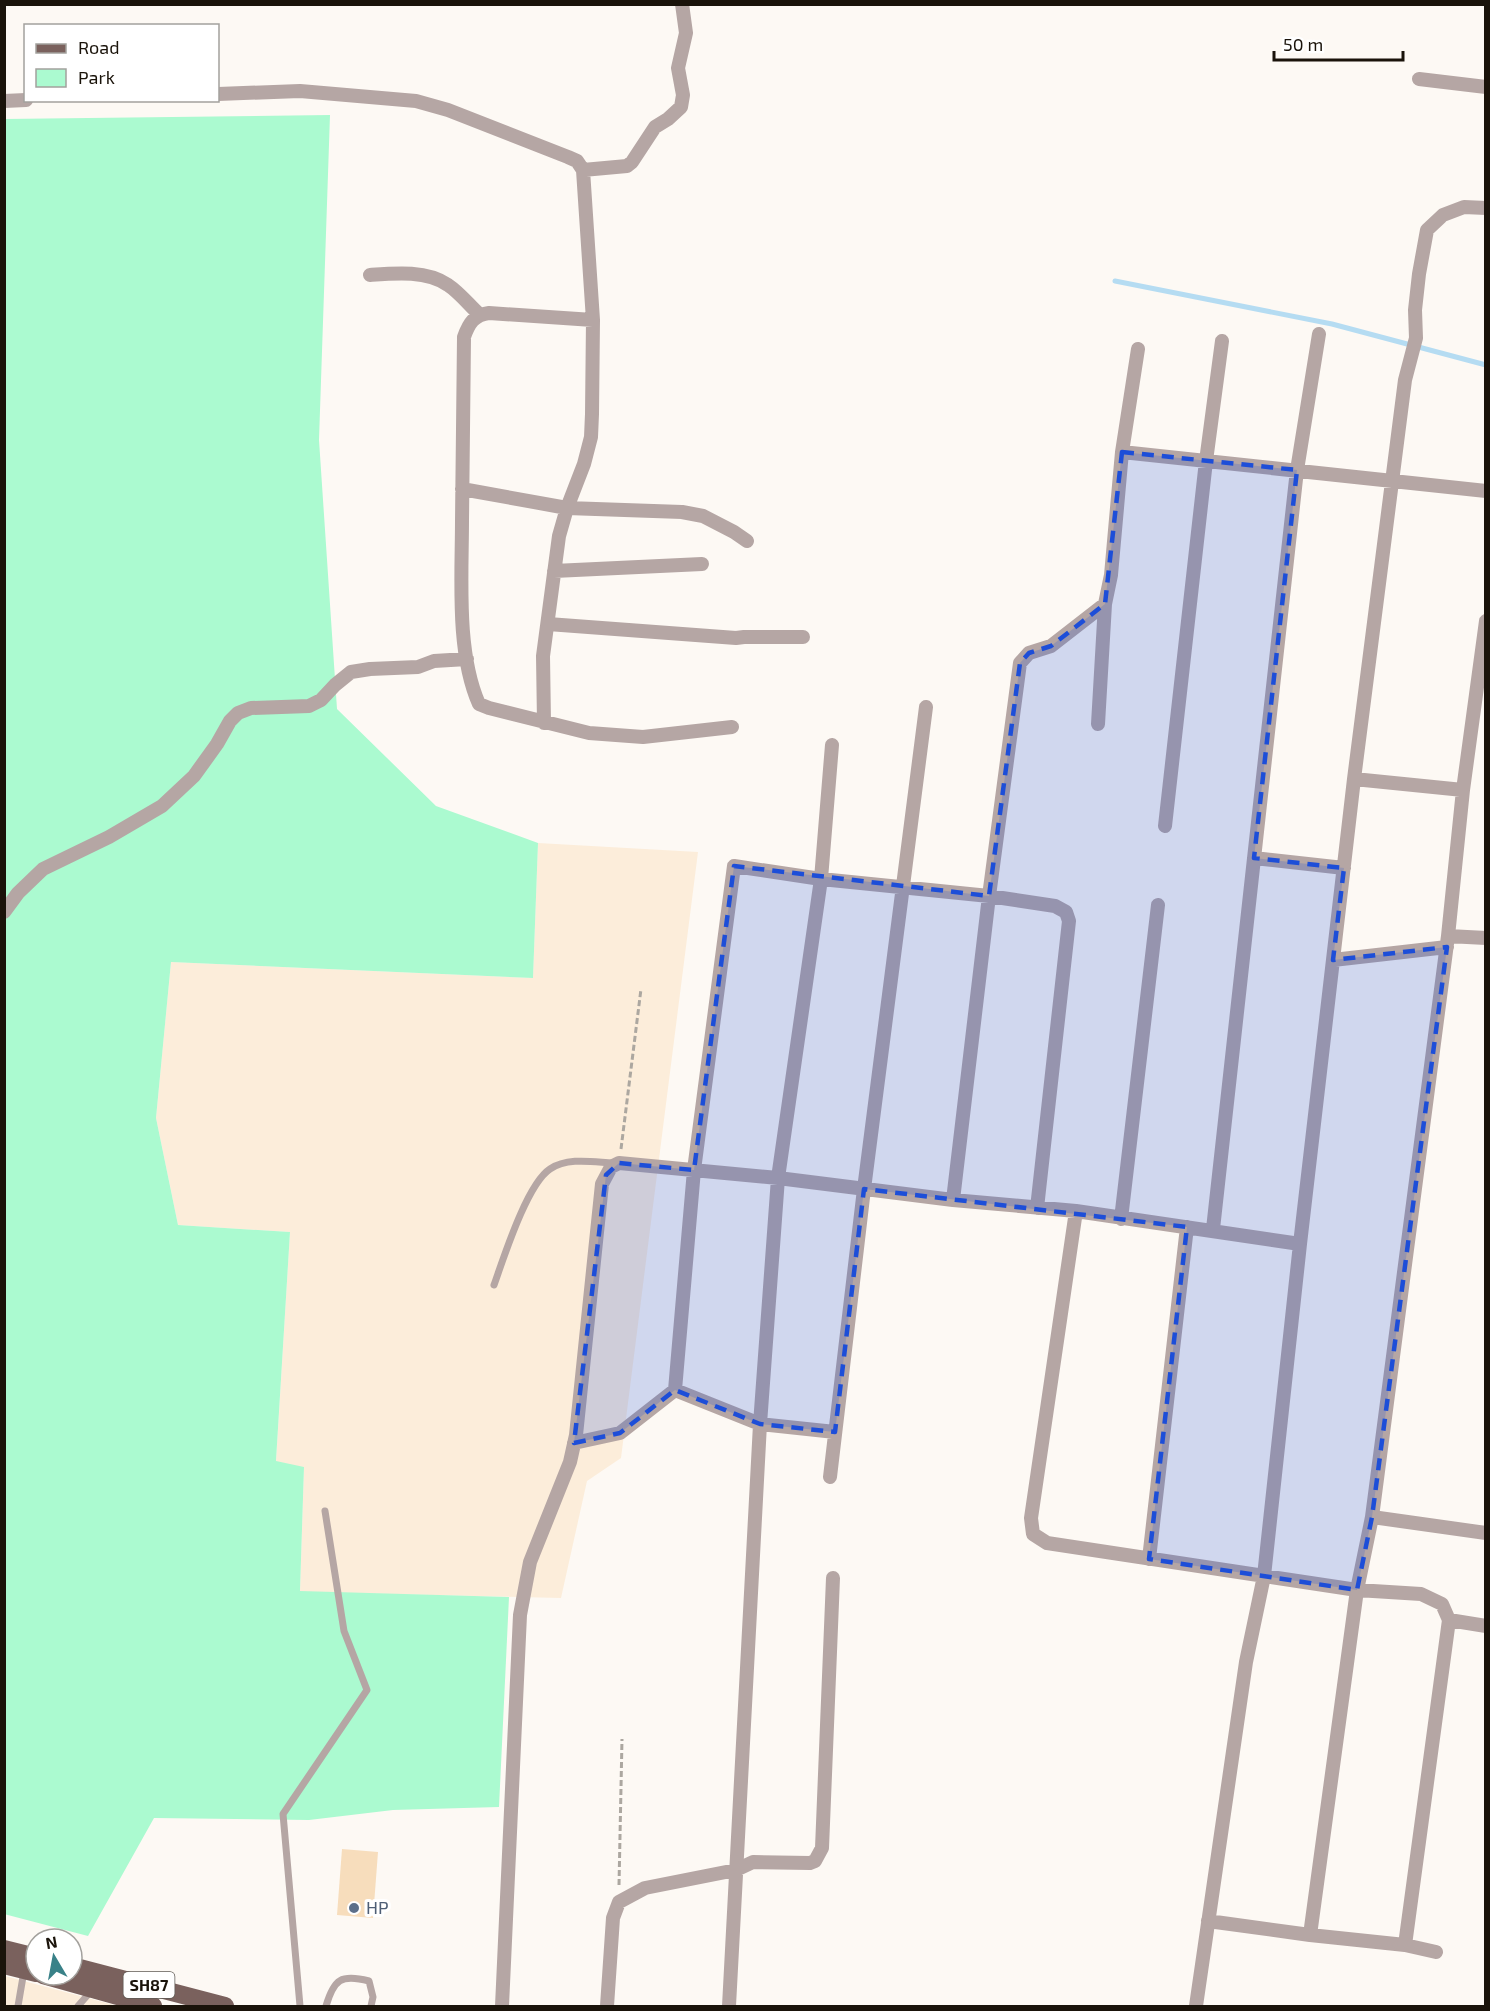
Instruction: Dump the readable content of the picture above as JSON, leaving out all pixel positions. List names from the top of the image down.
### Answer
{
  "streets": {
    "main road": ["SH87"]
  },
  "places": ["HP"],
  "legend": ["Road", "Park"],
  "scale_bar": "50 m",
  "north": "top"
}
